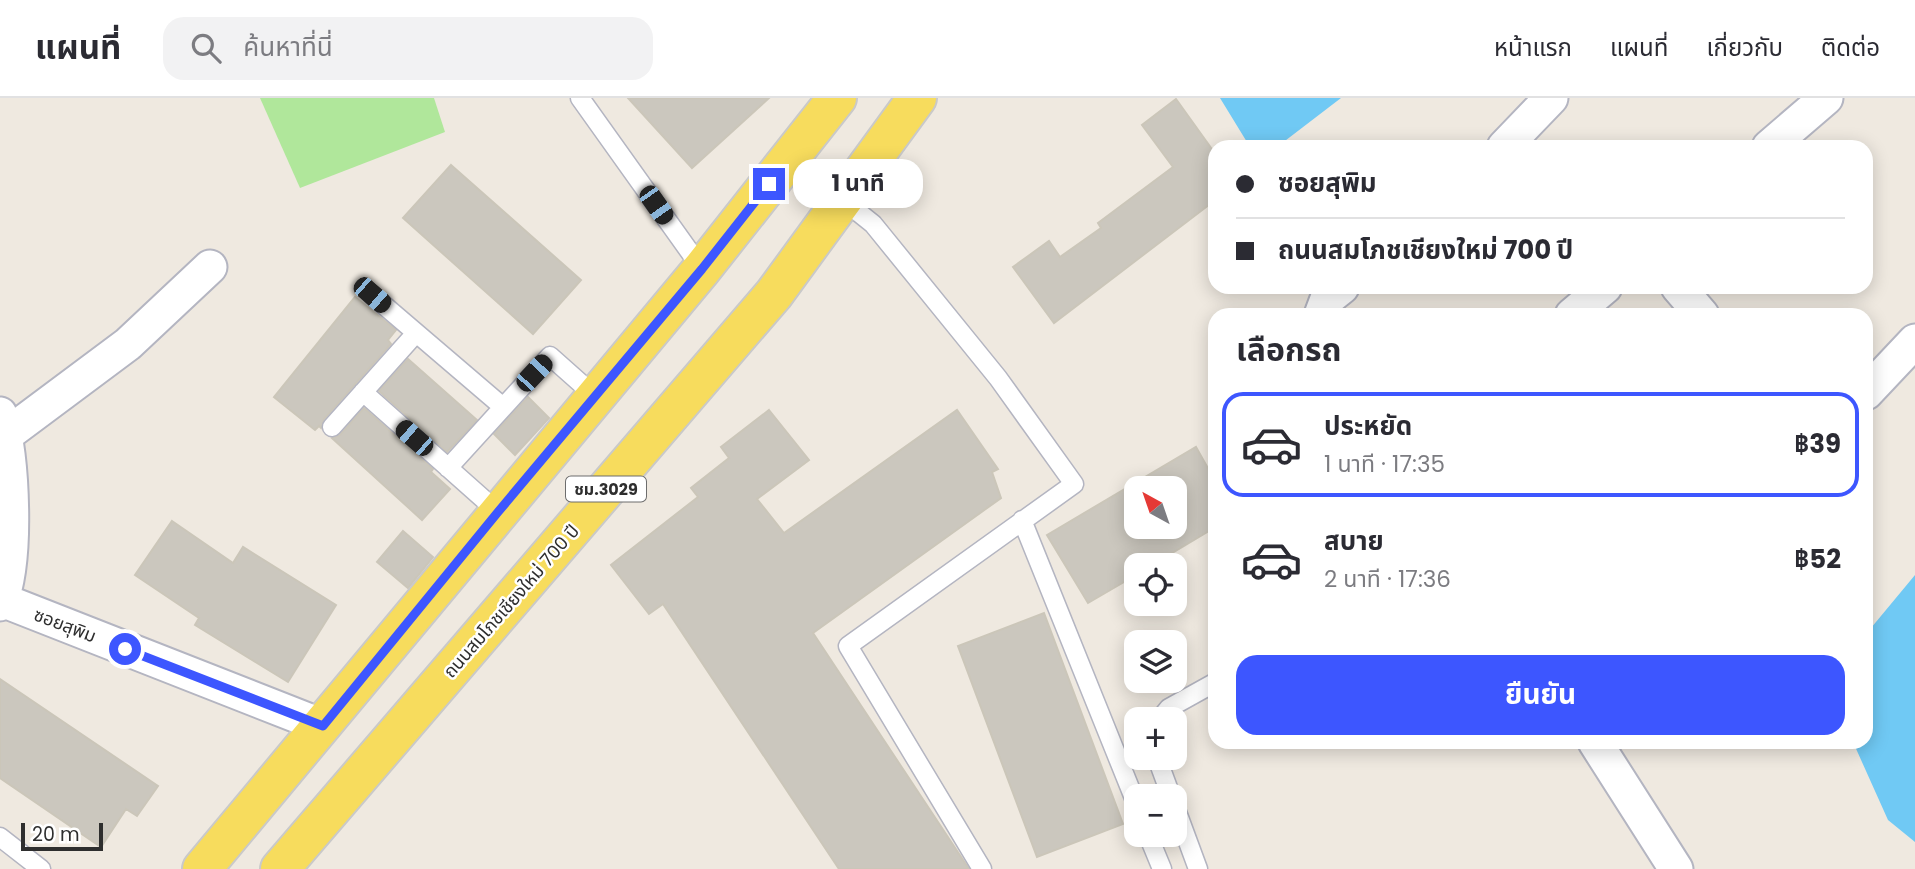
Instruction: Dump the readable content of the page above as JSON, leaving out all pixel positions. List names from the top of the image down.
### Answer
{
  "streets": {
    "main road": ["ชม.3029", "ถนนสมโภชเชียงใหม่ 700 ปี"],
    "street": ["ซอยสุพิม"]
  },
  "scale_bar": "20 m",
  "north": "top left",
  "page": {
    "header": "แผนที่",
    "search": "ค้นหาที่นี่",
    "nav": [
      "หน้าแรก",
      "แผนที่",
      "เกี่ยวกับ",
      "ติดต่อ"
    ],
    "banner": ["ซอยสุพิม", "ถนนสมโภชเชียงใหม่ 700 ปี"],
    "bubble": "1 นาที",
    "heading": "เลือกรถ",
    "list": [
      {
        "name": "ประหยัด",
        "note": "1 นาที · 17:35",
        "value": "฿39"
      },
      {
        "name": "สบาย",
        "note": "2 นาที · 17:36",
        "value": "฿52"
      }
    ],
    "map_buttons": ["+", "−"],
    "buttons": "ยืนยัน",
    "scale": "20 m"
  }
}
